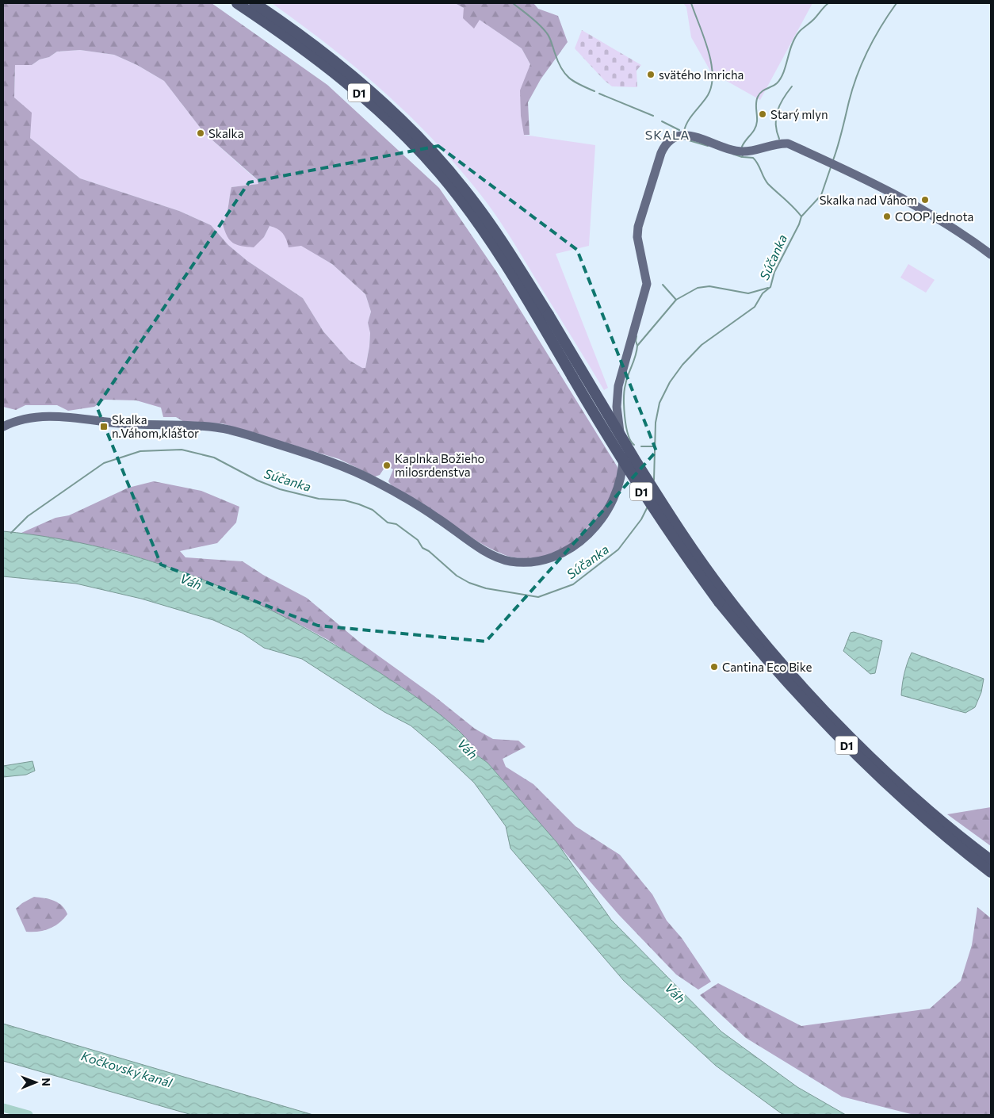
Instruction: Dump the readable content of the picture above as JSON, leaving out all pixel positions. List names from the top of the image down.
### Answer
{
  "streets": {
    "highway": ["D1"]
  },
  "districts": ["SKALA"],
  "water": ["Súčanka", "Váh", "Kočkovský kanál"],
  "places": {
    "other": [
      "svätého Imricha",
      "Starý mlyn",
      "Skalka",
      "Skalka nad Váhom",
      "COOP Jednota",
      "Kaplnka Božieho milosrdenstva",
      "Cantina Eco Bike"
    ],
    "transit": ["Skalka n.Váhom,kláštor"]
  },
  "north": "right"
}
